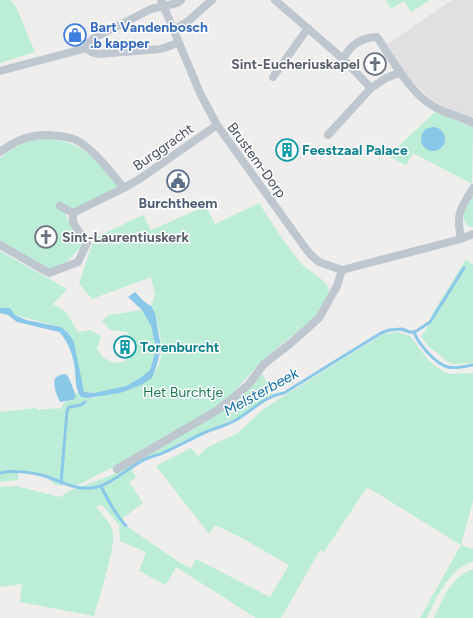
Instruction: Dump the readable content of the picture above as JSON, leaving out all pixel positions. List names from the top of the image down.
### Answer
{
  "streets": {
    "street": ["Burggracht", "Brustem-Dorp"]
  },
  "crossings": [
    ["Burggracht", "Brustem-Dorp"]
  ],
  "water": ["Melsterbeek"],
  "parks": ["Het Burchtje"],
  "places": {
    "shop": ["Bart Vandenbosch .b kapper"],
    "church": ["Sint-Eucheriuskapel", "Sint-Laurentiuskerk"],
    "building": ["Feestzaal Palace", "Torenburcht"],
    "public building": ["Burchtheem"]
  }
}
